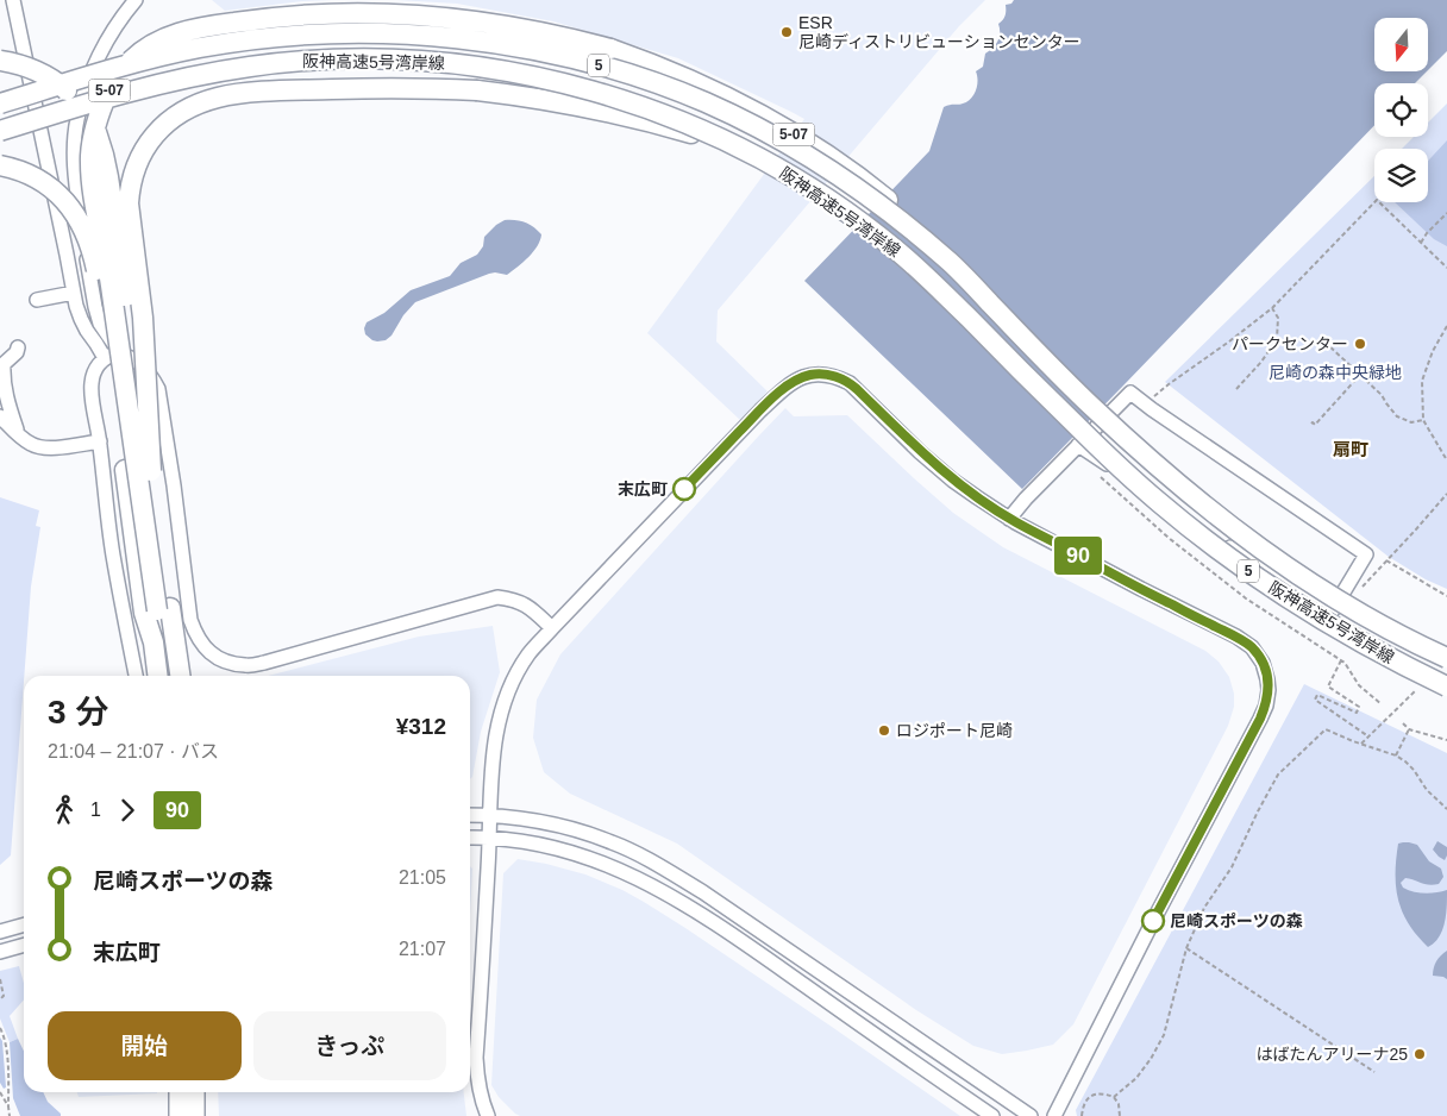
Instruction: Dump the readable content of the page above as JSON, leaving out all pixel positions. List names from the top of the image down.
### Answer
{
  "streets": {
    "highway": ["阪神高速5号湾岸線", "5", "5-07"]
  },
  "crossings": [
    ["阪神高速5号湾岸線", "5-07"]
  ],
  "districts": ["扇町"],
  "parks": ["尼崎の森中央緑地"],
  "places": [
    "ESR 尼崎ディストリビューションセンター",
    "パークセンター",
    "末広町",
    "ロジポート尼崎",
    "尼崎スポーツの森",
    "はばたんアリーナ25"
  ],
  "lines": ["bus line 90"],
  "north": "bottom",
  "page": {
    "on_map": "90",
    "heading": ["3 分", "21:04 – 21:07 · バス", "¥312"],
    "legs": ["1", "90"],
    "list": [
      {
        "name": "尼崎スポーツの森",
        "value": "21:05"
      },
      {
        "name": "末広町",
        "value": "21:07"
      }
    ],
    "buttons": ["開始", "きっぷ"]
  }
}
